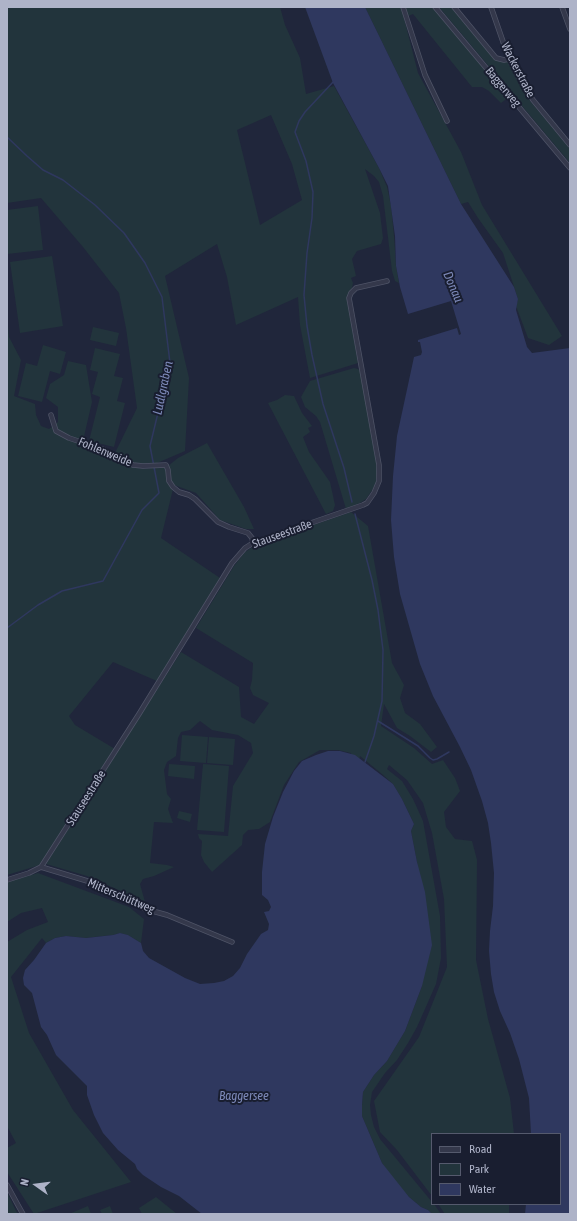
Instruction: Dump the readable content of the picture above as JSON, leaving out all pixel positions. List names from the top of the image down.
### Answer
{
  "streets": {
    "street": [
      "Wackerstraße",
      "Baggerweg",
      "Fohlenweide",
      "Stauseestraße",
      "Mitterschüttweg"
    ]
  },
  "crossings": [
    ["Fohlenweide", "Stauseestraße"],
    ["Stauseestraße", "Mitterschüttweg"]
  ],
  "water": ["Donau", "Ludlgraben", "Baggersee"],
  "legend": ["Road", "Park", "Water"],
  "north": "left"
}
